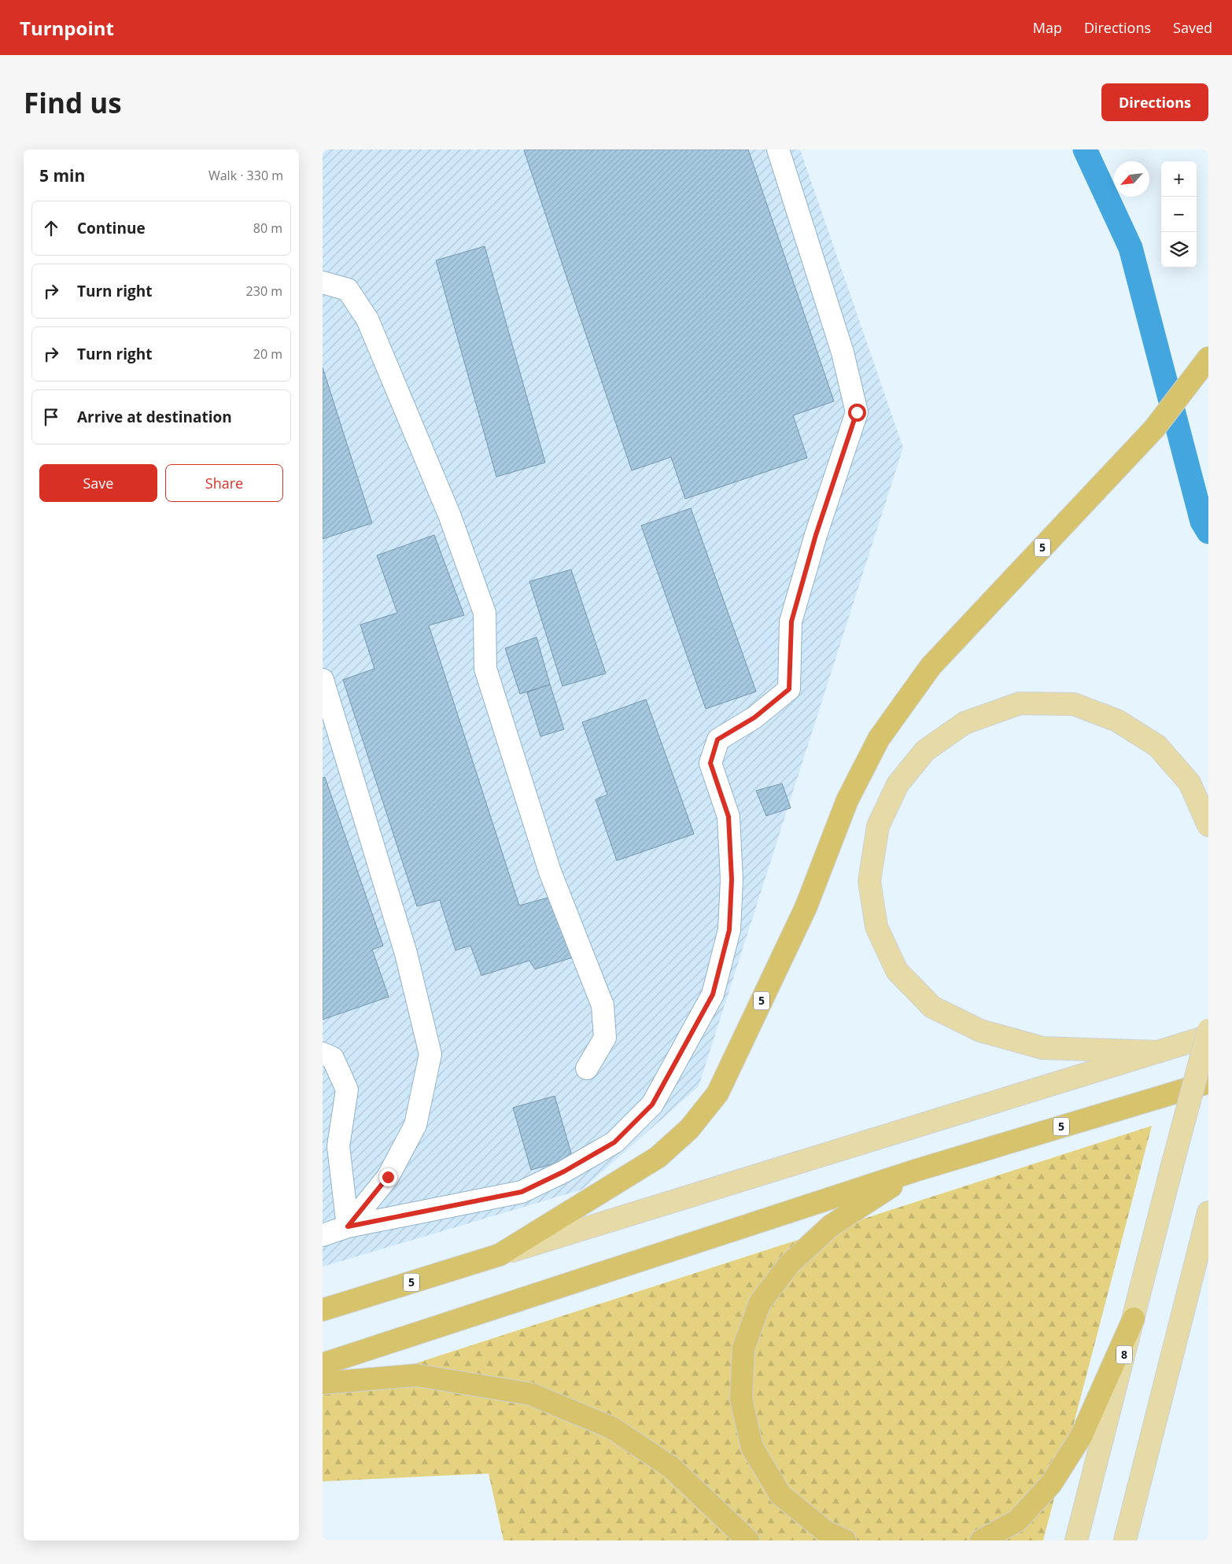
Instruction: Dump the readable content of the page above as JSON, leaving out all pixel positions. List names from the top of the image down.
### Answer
{
  "streets": {
    "highway": ["5"],
    "main road": ["8"]
  },
  "north": "bottom left",
  "page": {
    "header": "Turnpoint",
    "nav": ["Map", "Directions", "Saved"],
    "buttons": [
      "Directions",
      ["Save", "Share"]
    ],
    "title": "Find us",
    "heading": ["5 min", "Walk · 330 m"],
    "map_buttons": ["+", "−"],
    "list": [
      ["Continue", "80 m"],
      ["Turn right", "230 m"],
      ["Turn right", "20 m"],
      "Arrive at destination"
    ]
  }
}
